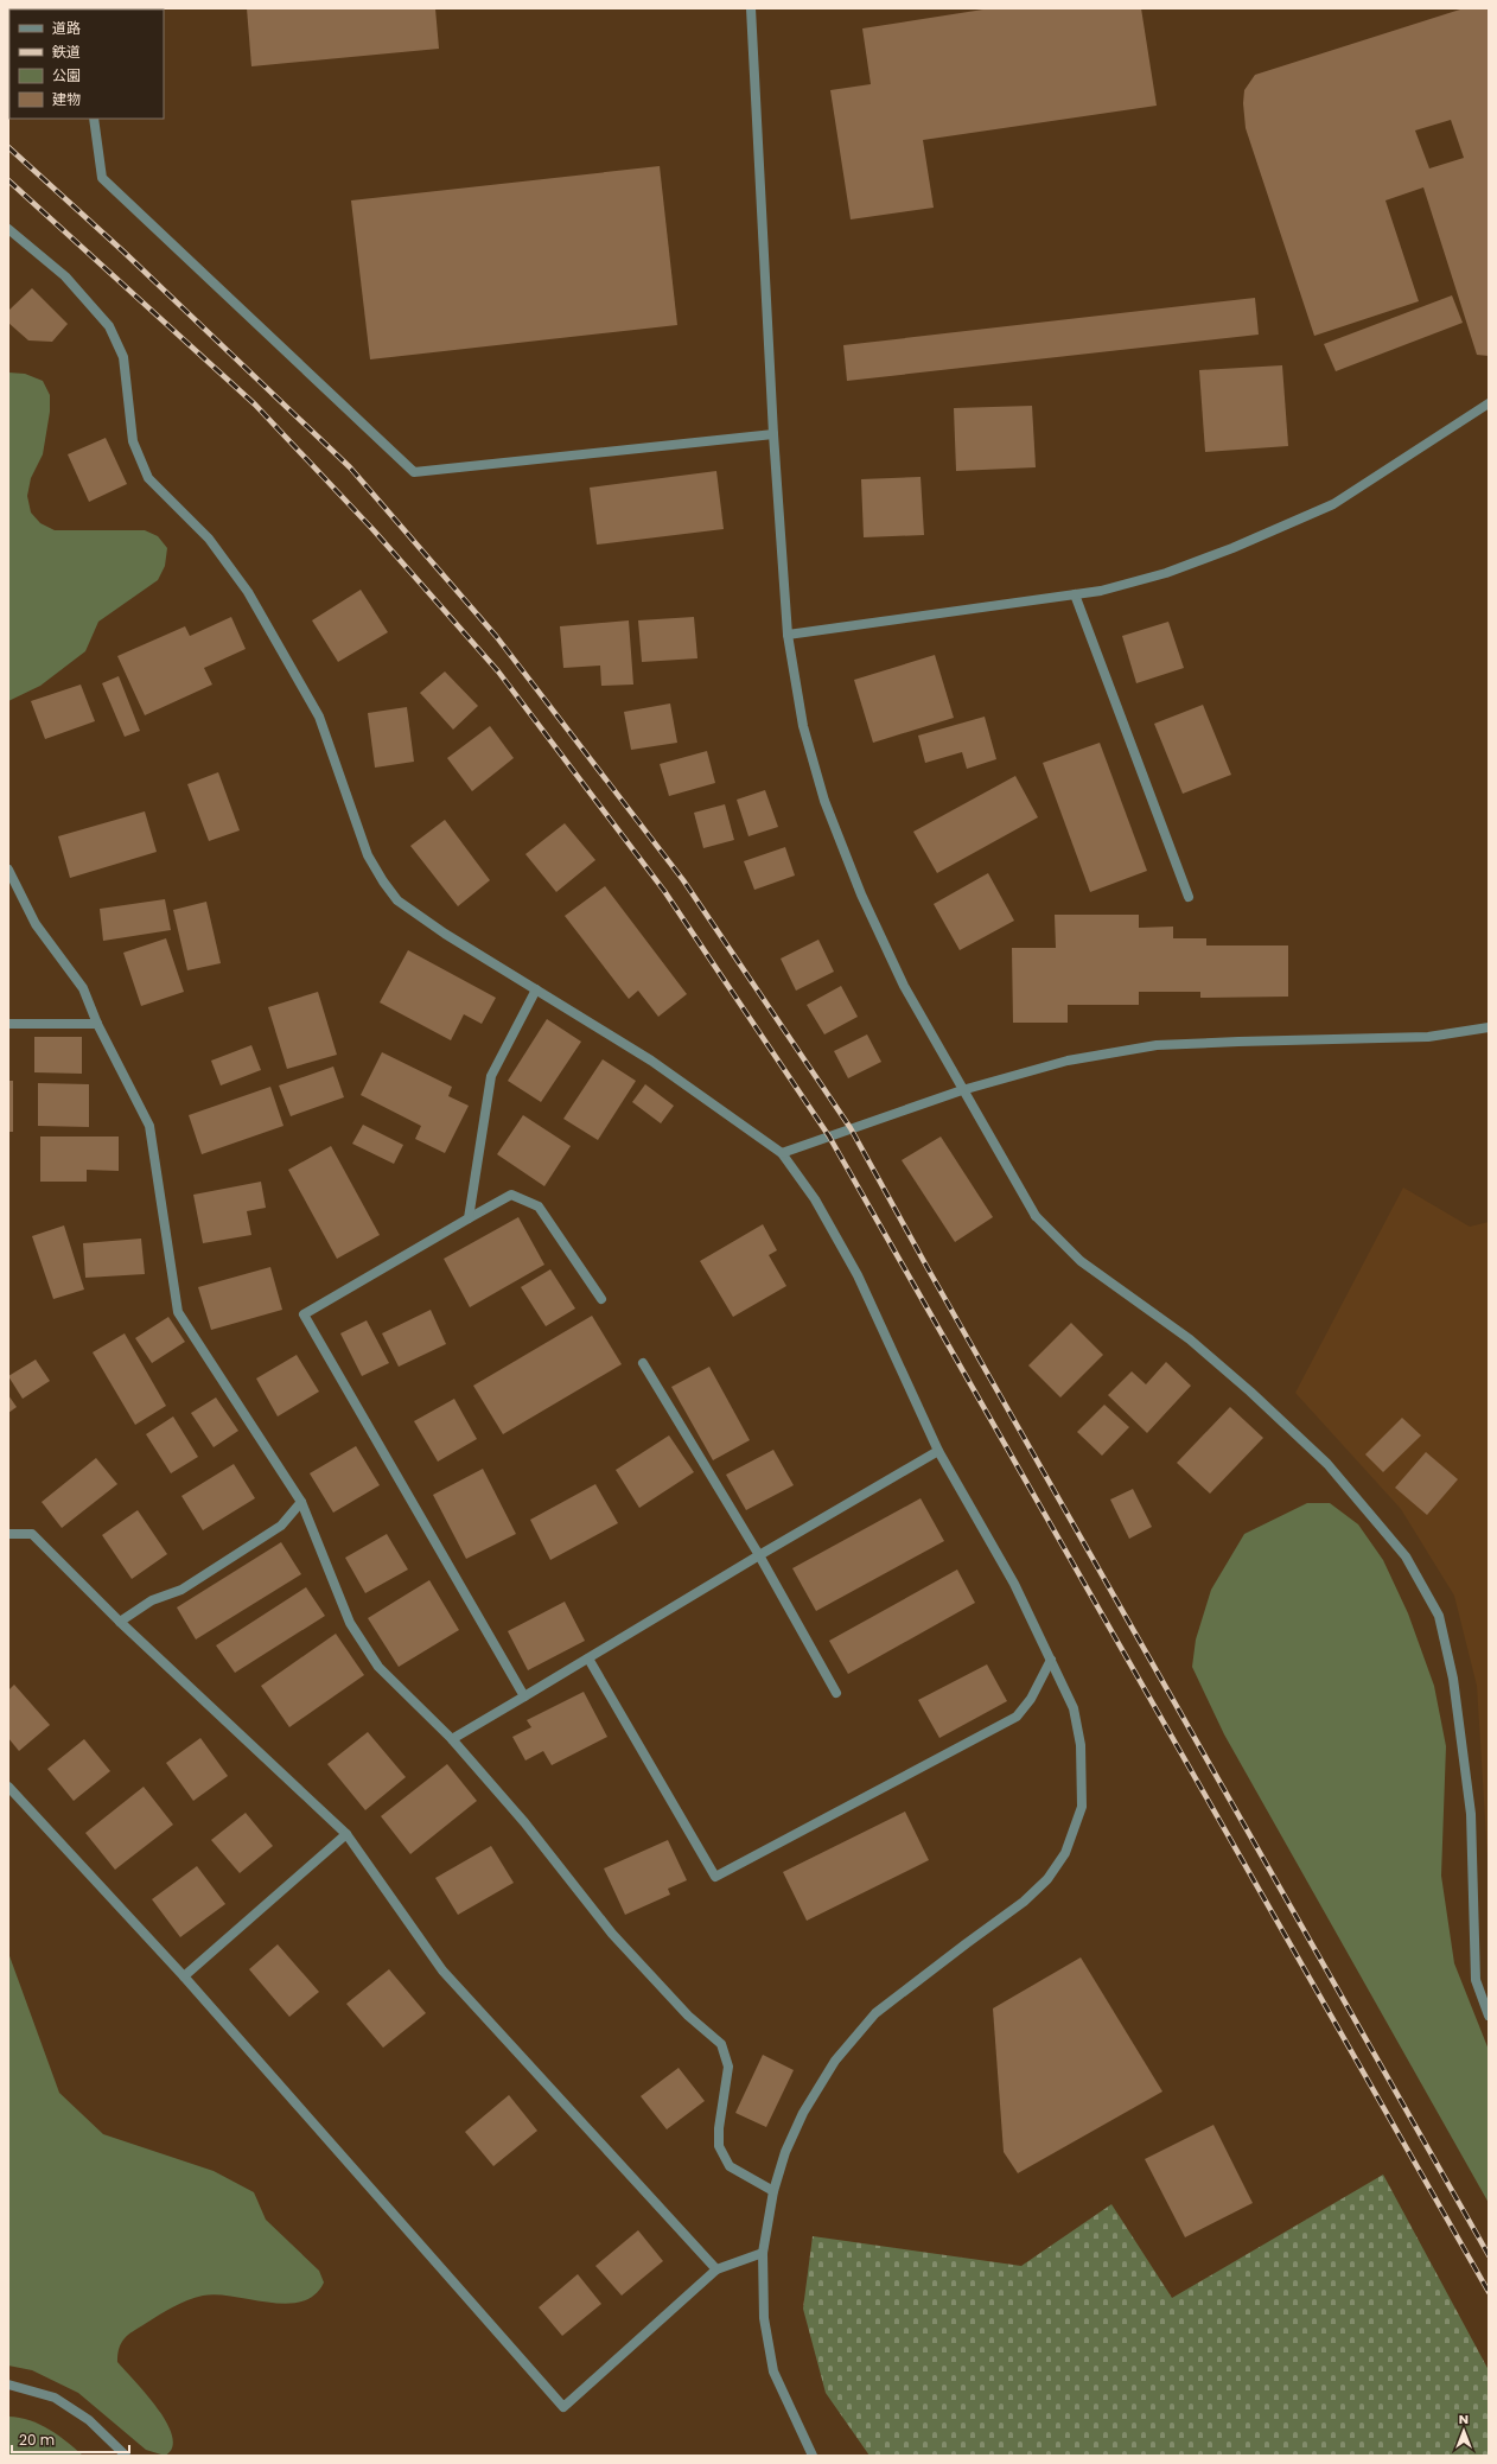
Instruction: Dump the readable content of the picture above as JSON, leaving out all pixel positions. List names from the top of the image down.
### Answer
{
  "legend": [
    "道路",
    "鉄道",
    "公園",
    "建物"
  ],
  "scale_bar": "20 m",
  "north": "top"
}
